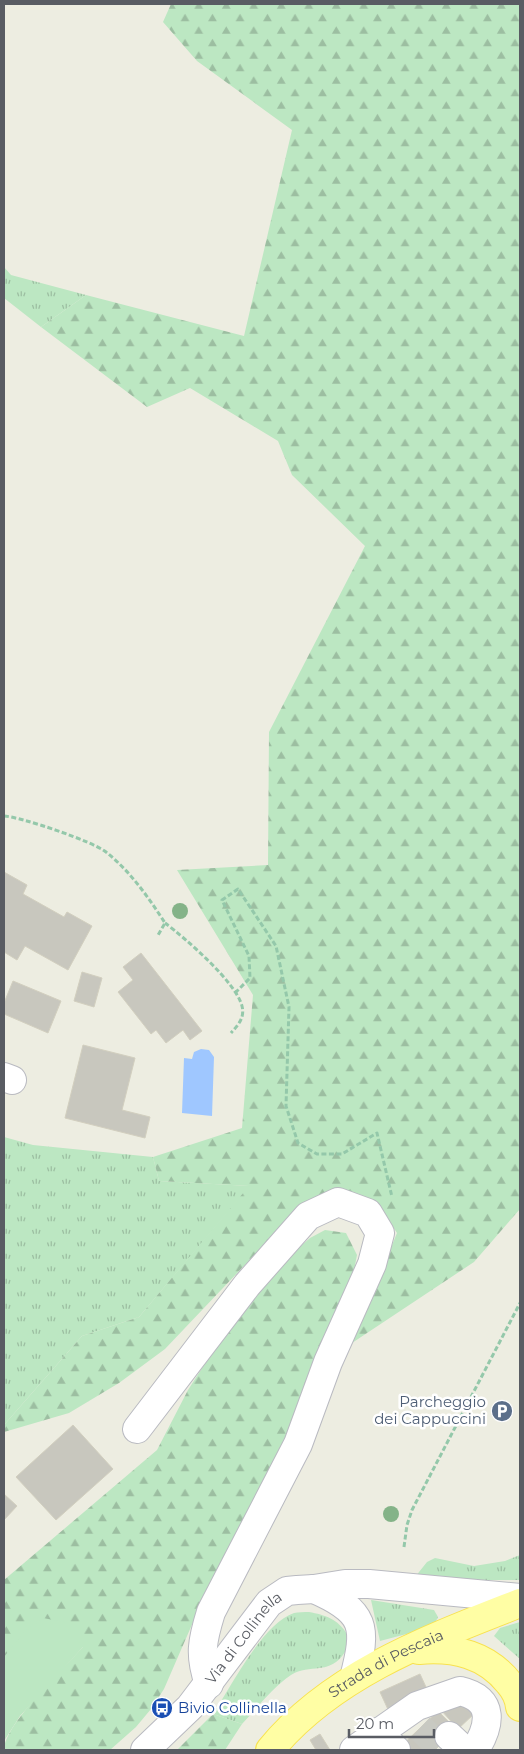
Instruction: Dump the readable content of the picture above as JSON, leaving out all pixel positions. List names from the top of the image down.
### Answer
{
  "streets": {
    "main road": ["Strada di Pescaia"],
    "street": ["Via di Collinella"]
  },
  "crossings": [
    ["Via di Collinella", "Strada di Pescaia"]
  ],
  "places": {
    "parking": ["Parcheggio dei Cappuccini"],
    "bus stop": ["Bivio Collinella"]
  },
  "scale_bar": "20 m"
}
